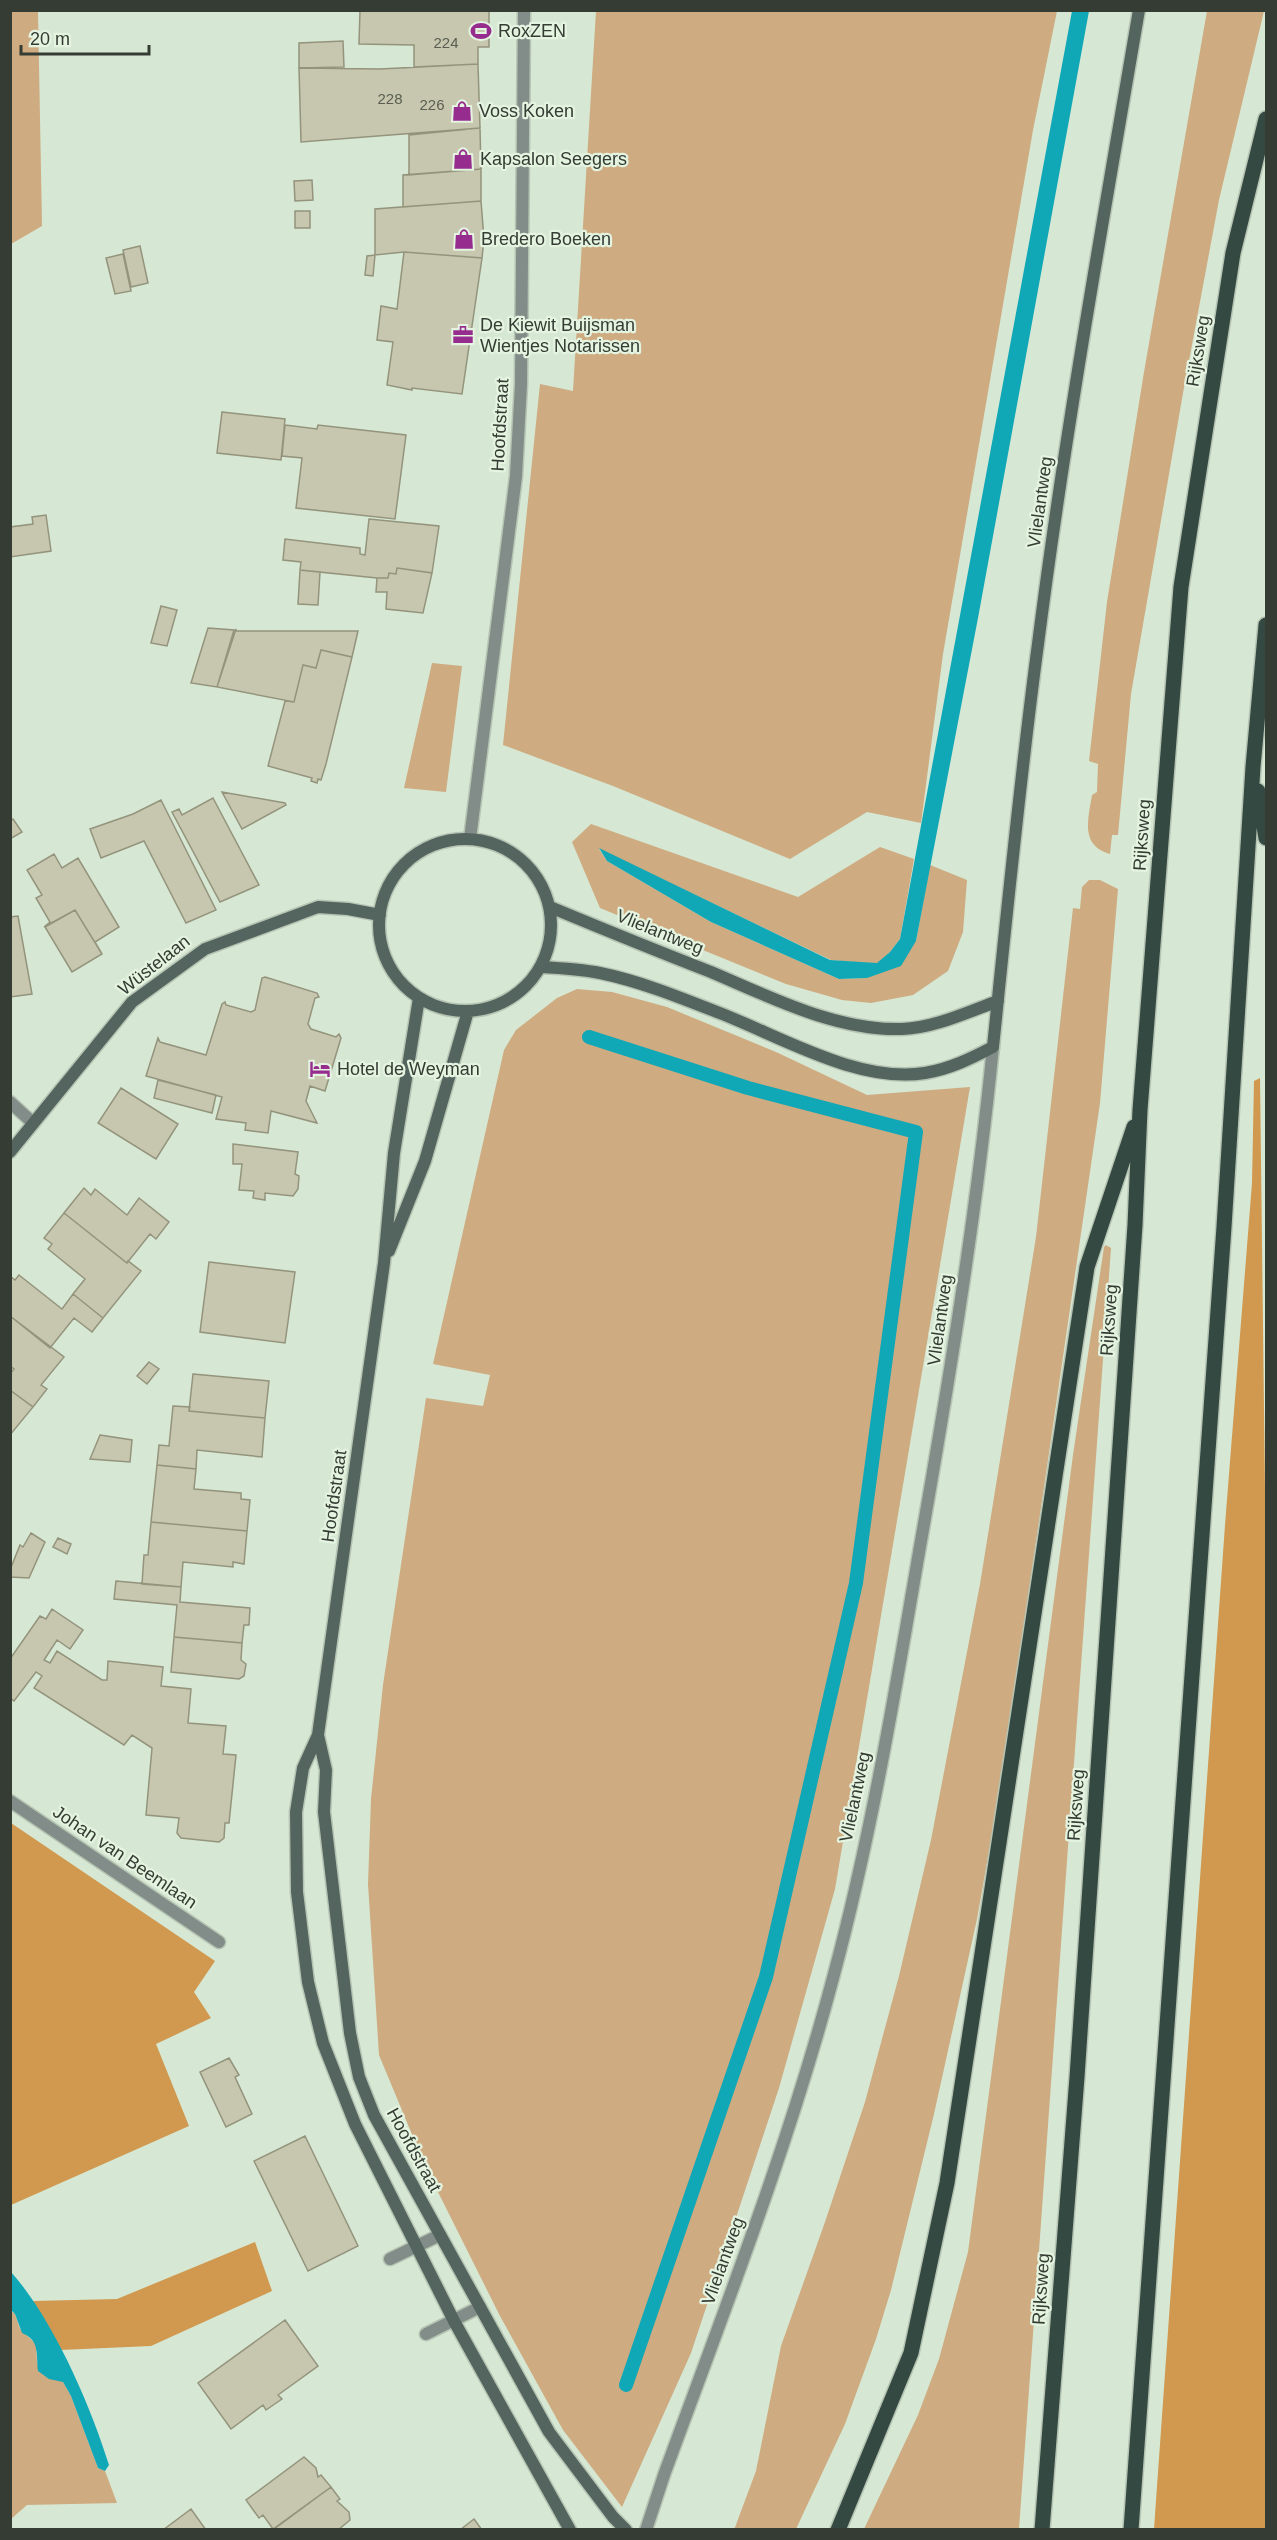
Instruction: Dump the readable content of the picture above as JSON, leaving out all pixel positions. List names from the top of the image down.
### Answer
{
  "streets": {
    "main road": [
      "Rijksweg",
      "Hoofdstraat",
      "Vlielantweg",
      "Wüstelaan"
    ],
    "street": ["Johan van Beemlaan"]
  },
  "crossings": [
    ["Hoofdstraat", "Vlielantweg"],
    ["Hoofdstraat", "Wüstelaan"],
    ["Vlielantweg", "Wüstelaan"]
  ],
  "places": {
    "sports": ["RoxZEN"],
    "shop": ["Voss Koken", "Kapsalon Seegers", "Bredero Boeken"],
    "office": ["De Kiewit Buijsman Wientjes Notarissen"],
    "hotel": ["Hotel de Weyman"]
  },
  "house_numbers": ["224", "228", "226"],
  "scale_bar": "20 m"
}
